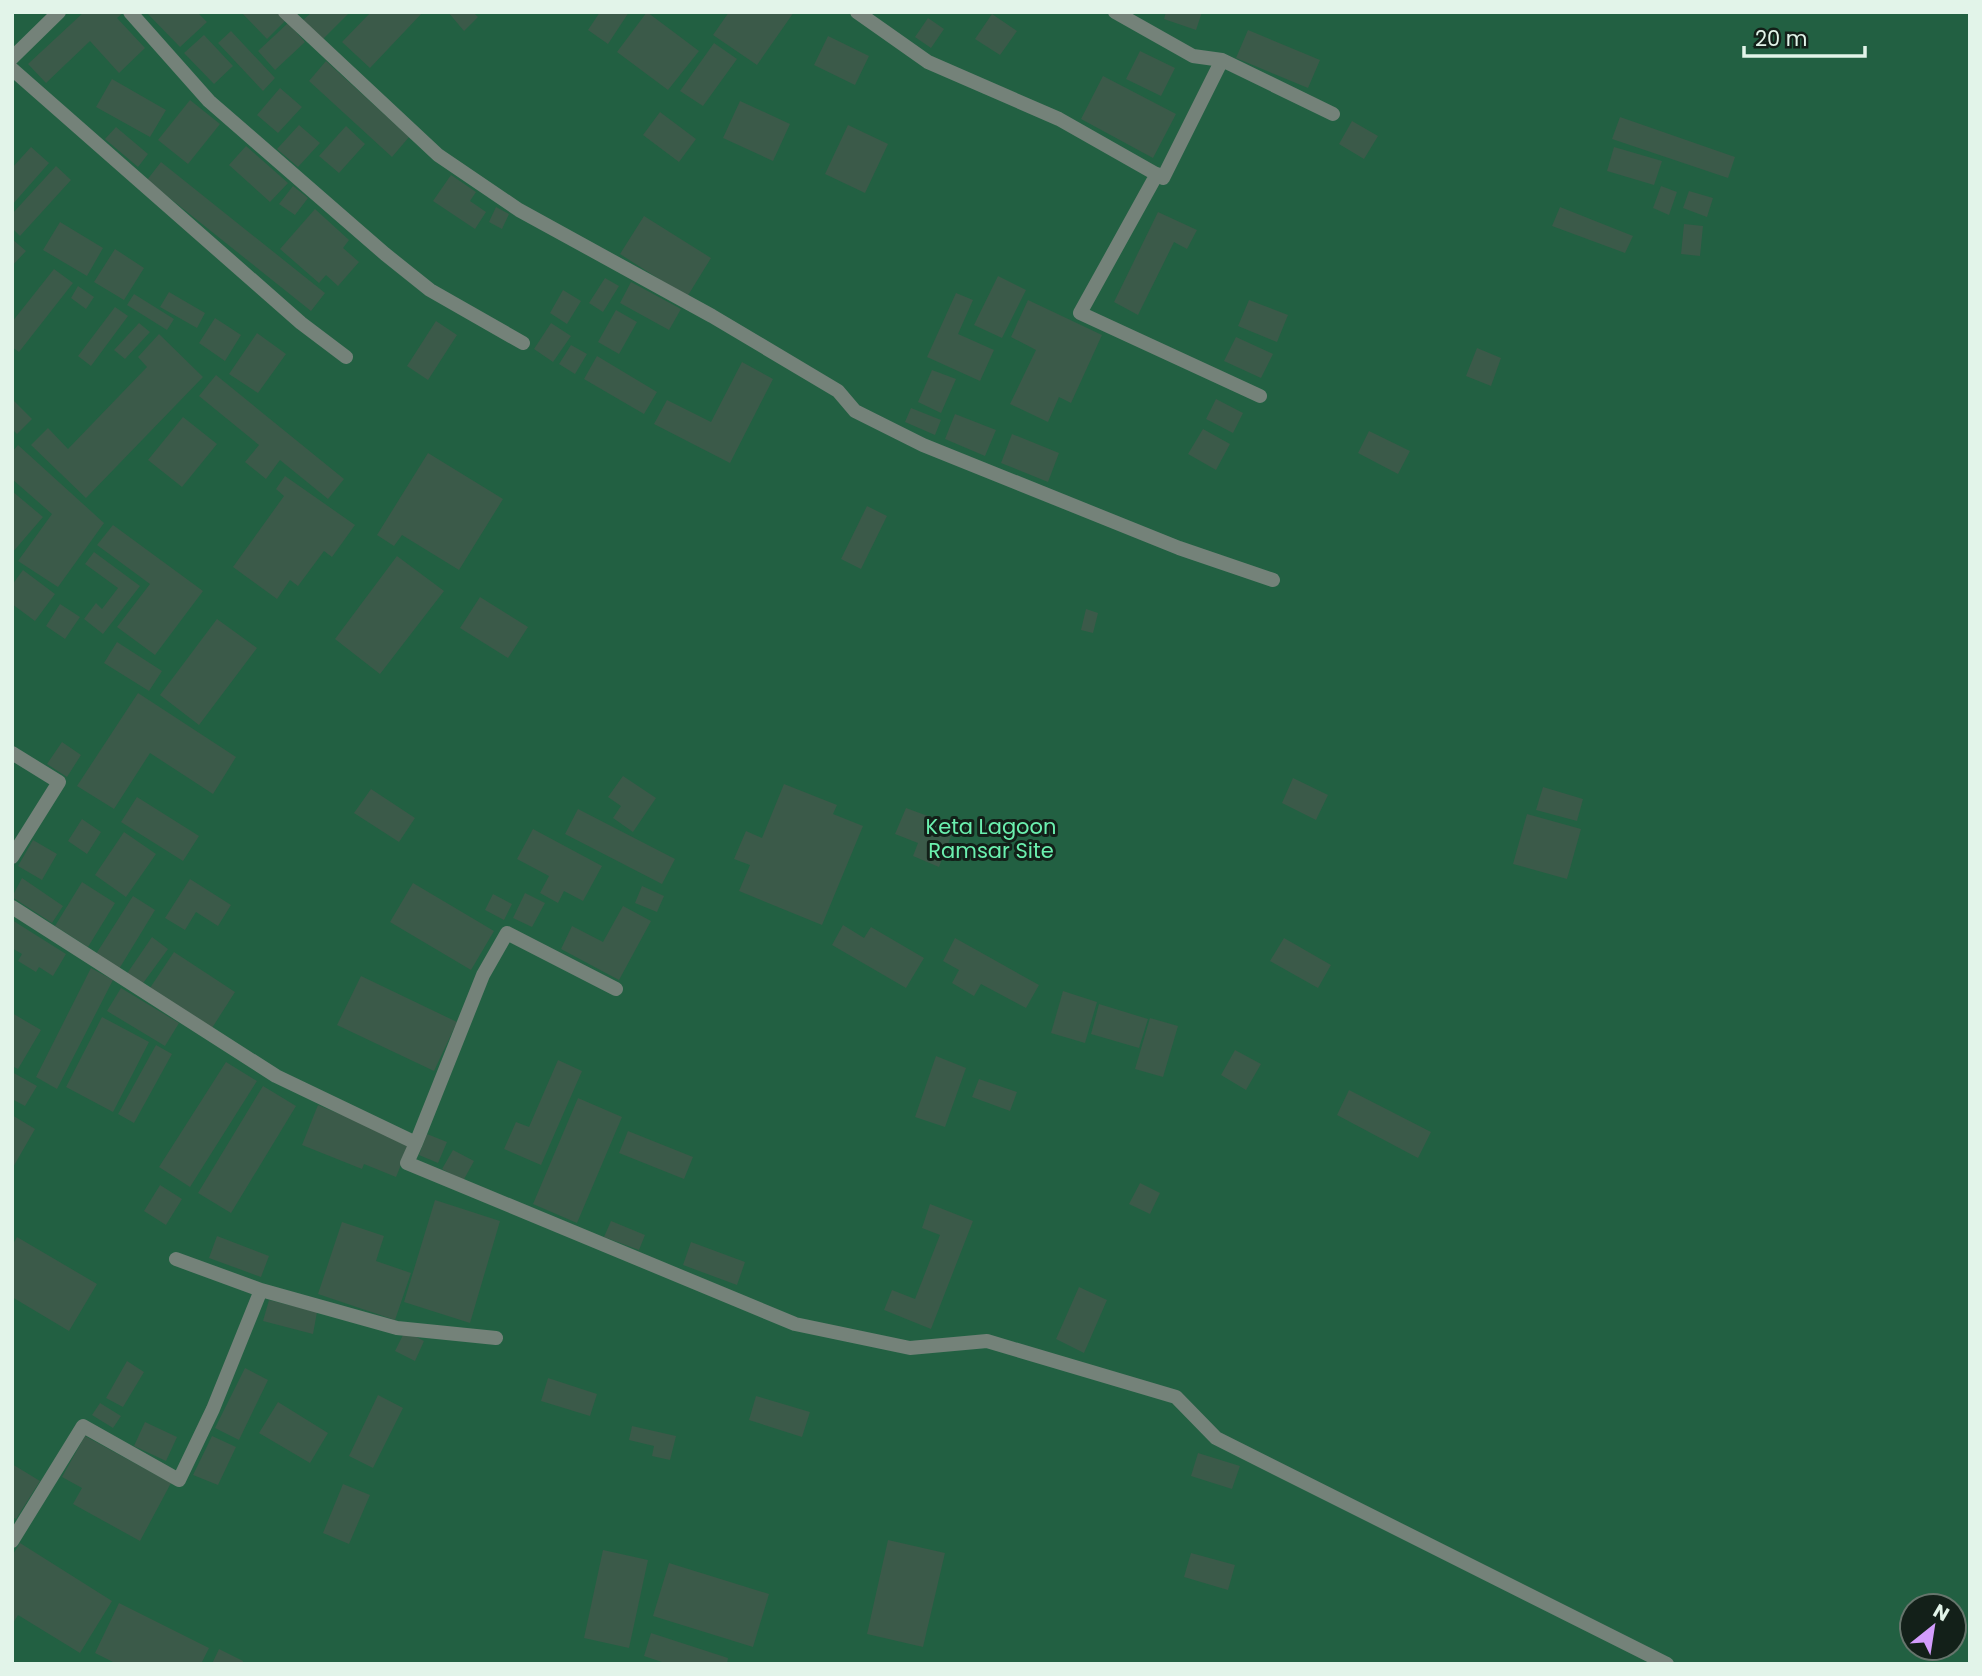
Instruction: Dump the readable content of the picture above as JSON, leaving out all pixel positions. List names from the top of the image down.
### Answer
{
  "parks": ["Keta Lagoon Ramsar Site"],
  "scale_bar": "20 m",
  "north": "top right"
}
